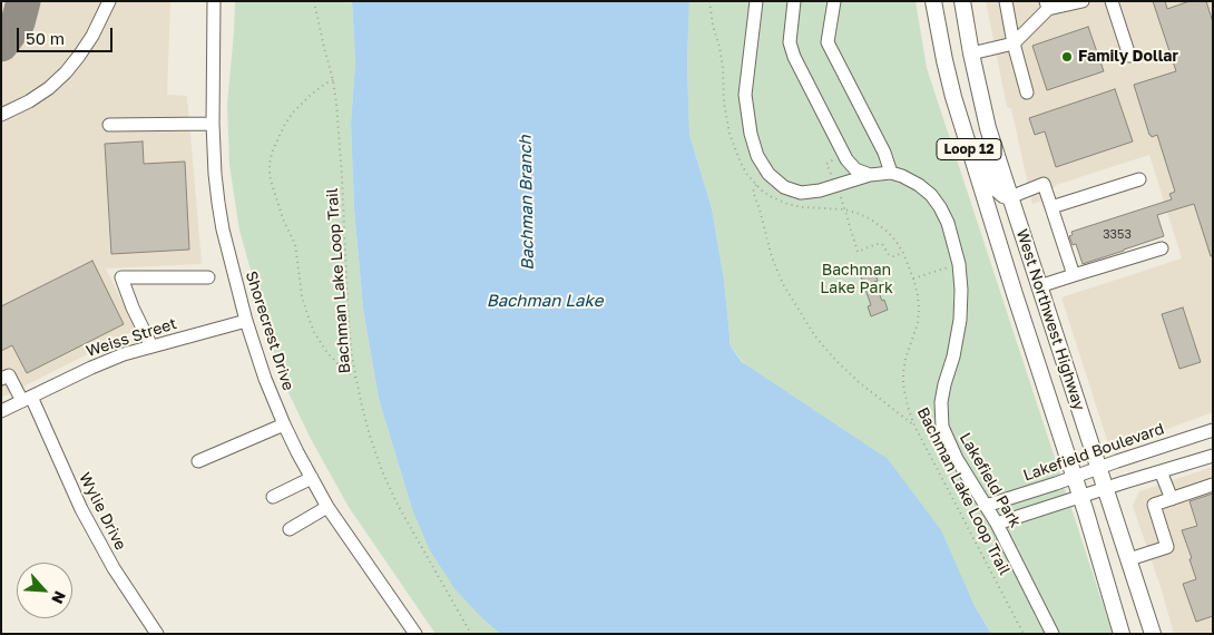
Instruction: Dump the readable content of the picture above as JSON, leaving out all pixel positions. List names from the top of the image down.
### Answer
{
  "streets": {
    "main road": ["Loop 12", "West Northwest Highway"],
    "street": [
      "Shorecrest Drive",
      "Weiss Street",
      "Lakefield Boulevard",
      "Lakefield Park",
      "Wylie Drive"
    ],
    "path": ["Bachman Lake Loop Trail"]
  },
  "crossings": [
    ["West Northwest Highway", "Lakefield Boulevard"],
    ["Shorecrest Drive", "Weiss Street"],
    ["Weiss Street", "Wylie Drive"],
    ["Lakefield Boulevard", "Lakefield Park"]
  ],
  "water": ["Bachman Branch", "Bachman Lake"],
  "parks": ["Bachman Lake Park"],
  "places": ["Family Dollar"],
  "house_numbers": ["3353"],
  "scale_bar": "50 m",
  "north": "bottom right"
}
